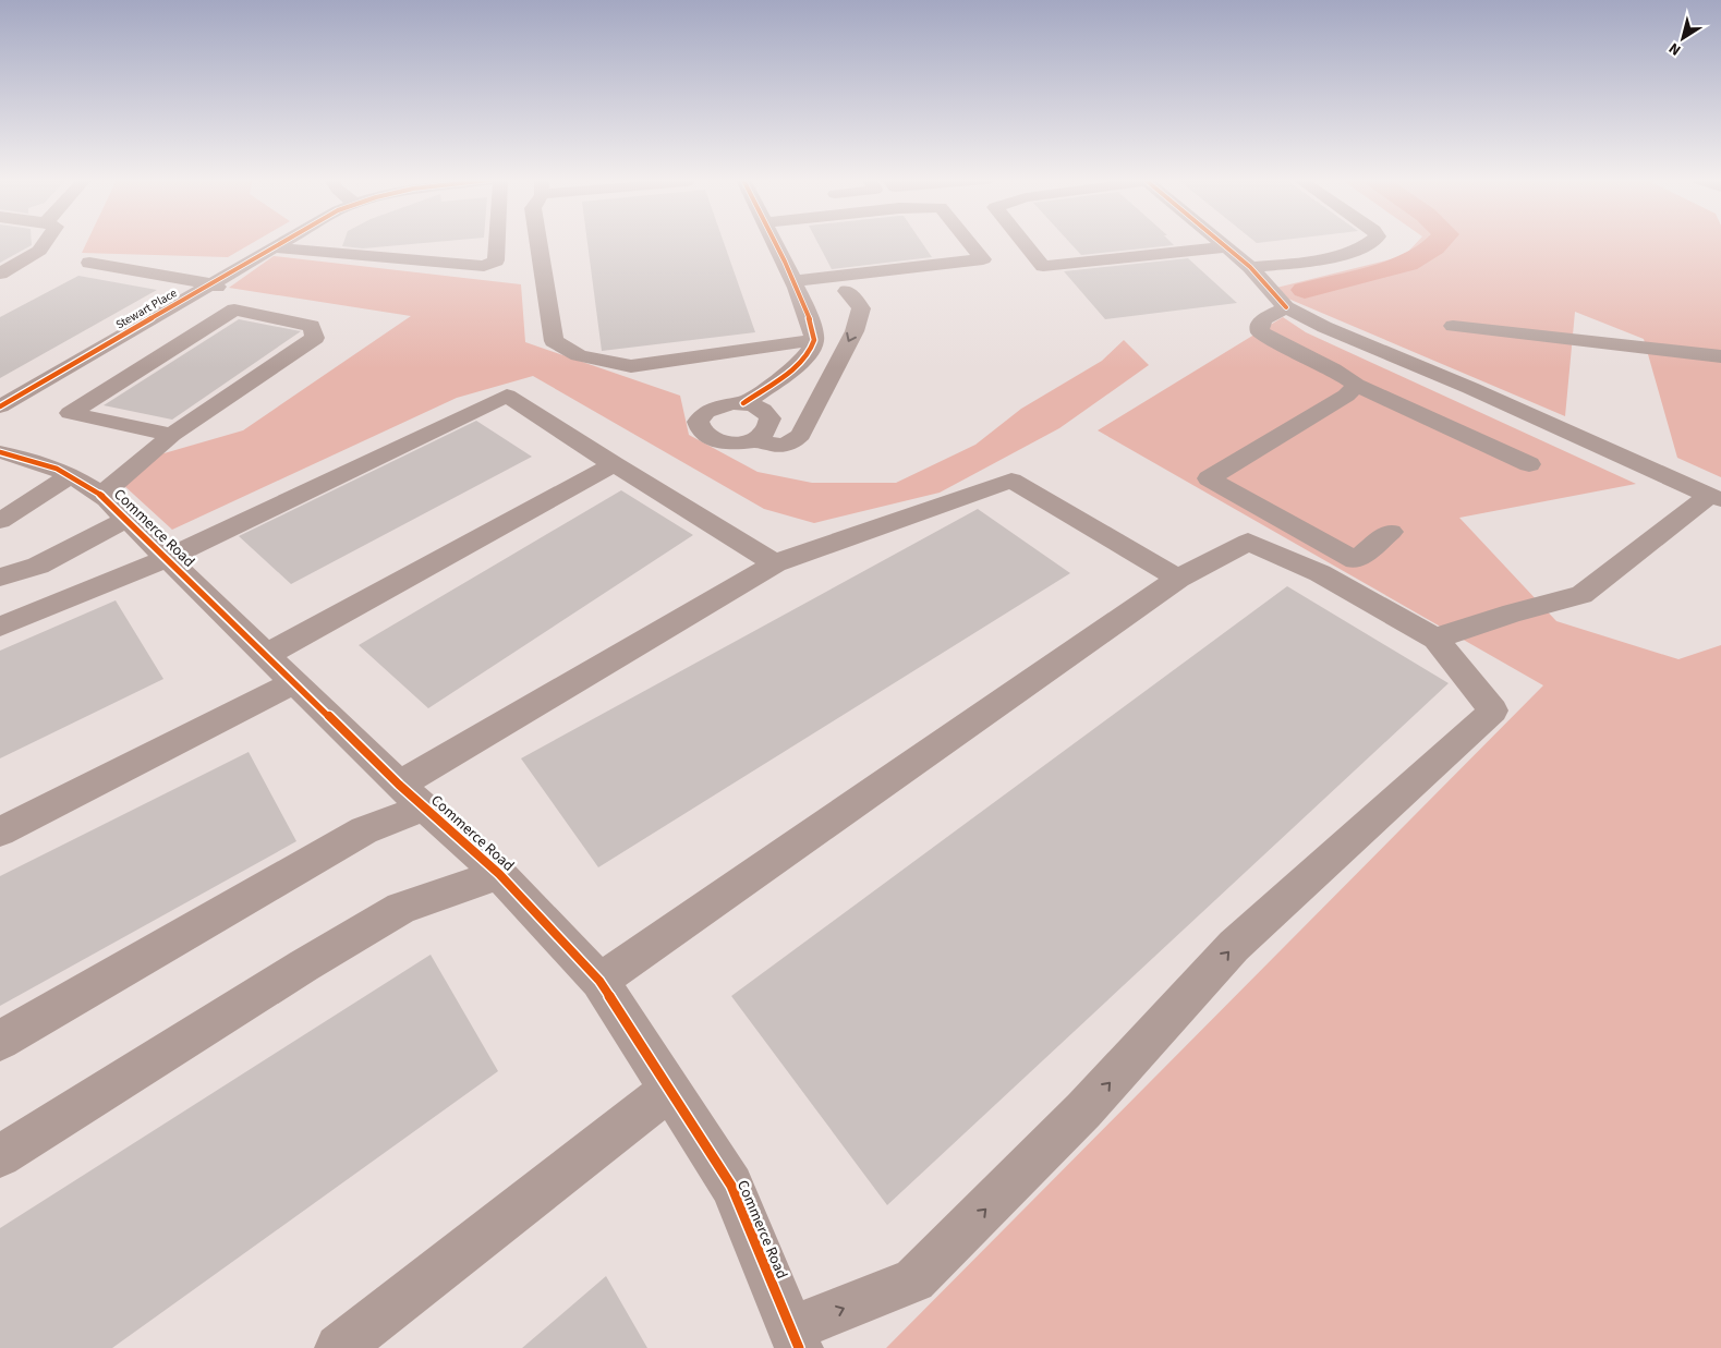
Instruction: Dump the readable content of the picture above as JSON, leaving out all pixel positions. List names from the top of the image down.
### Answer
{
  "streets": {
    "street": ["Stewart Place", "Commerce Road"]
  },
  "north": "bottom left"
}
